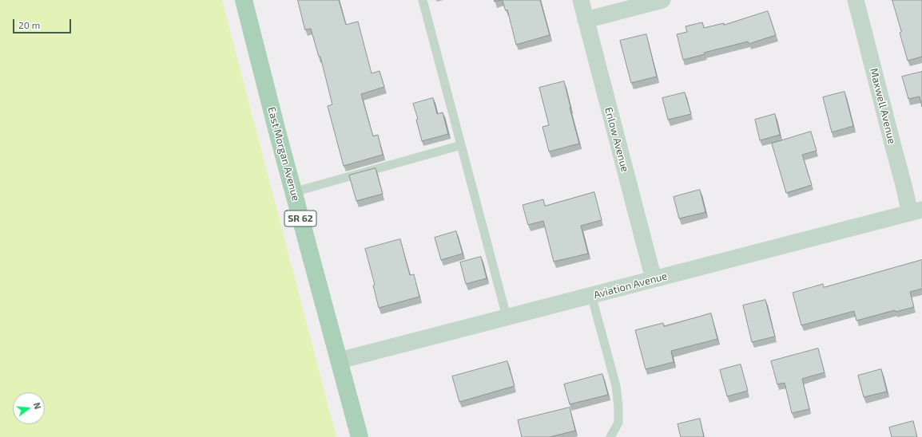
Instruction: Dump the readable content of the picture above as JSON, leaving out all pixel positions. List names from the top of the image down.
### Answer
{
  "streets": {
    "main road": ["East Morgan Avenue", "SR 62"],
    "street": ["Maxwell Avenue", "Enlow Avenue", "Aviation Avenue"]
  },
  "crossings": [
    ["Maxwell Avenue", "Aviation Avenue"],
    ["Enlow Avenue", "Aviation Avenue"],
    ["East Morgan Avenue", "Aviation Avenue"]
  ],
  "scale_bar": "20 m",
  "north": "right"
}
